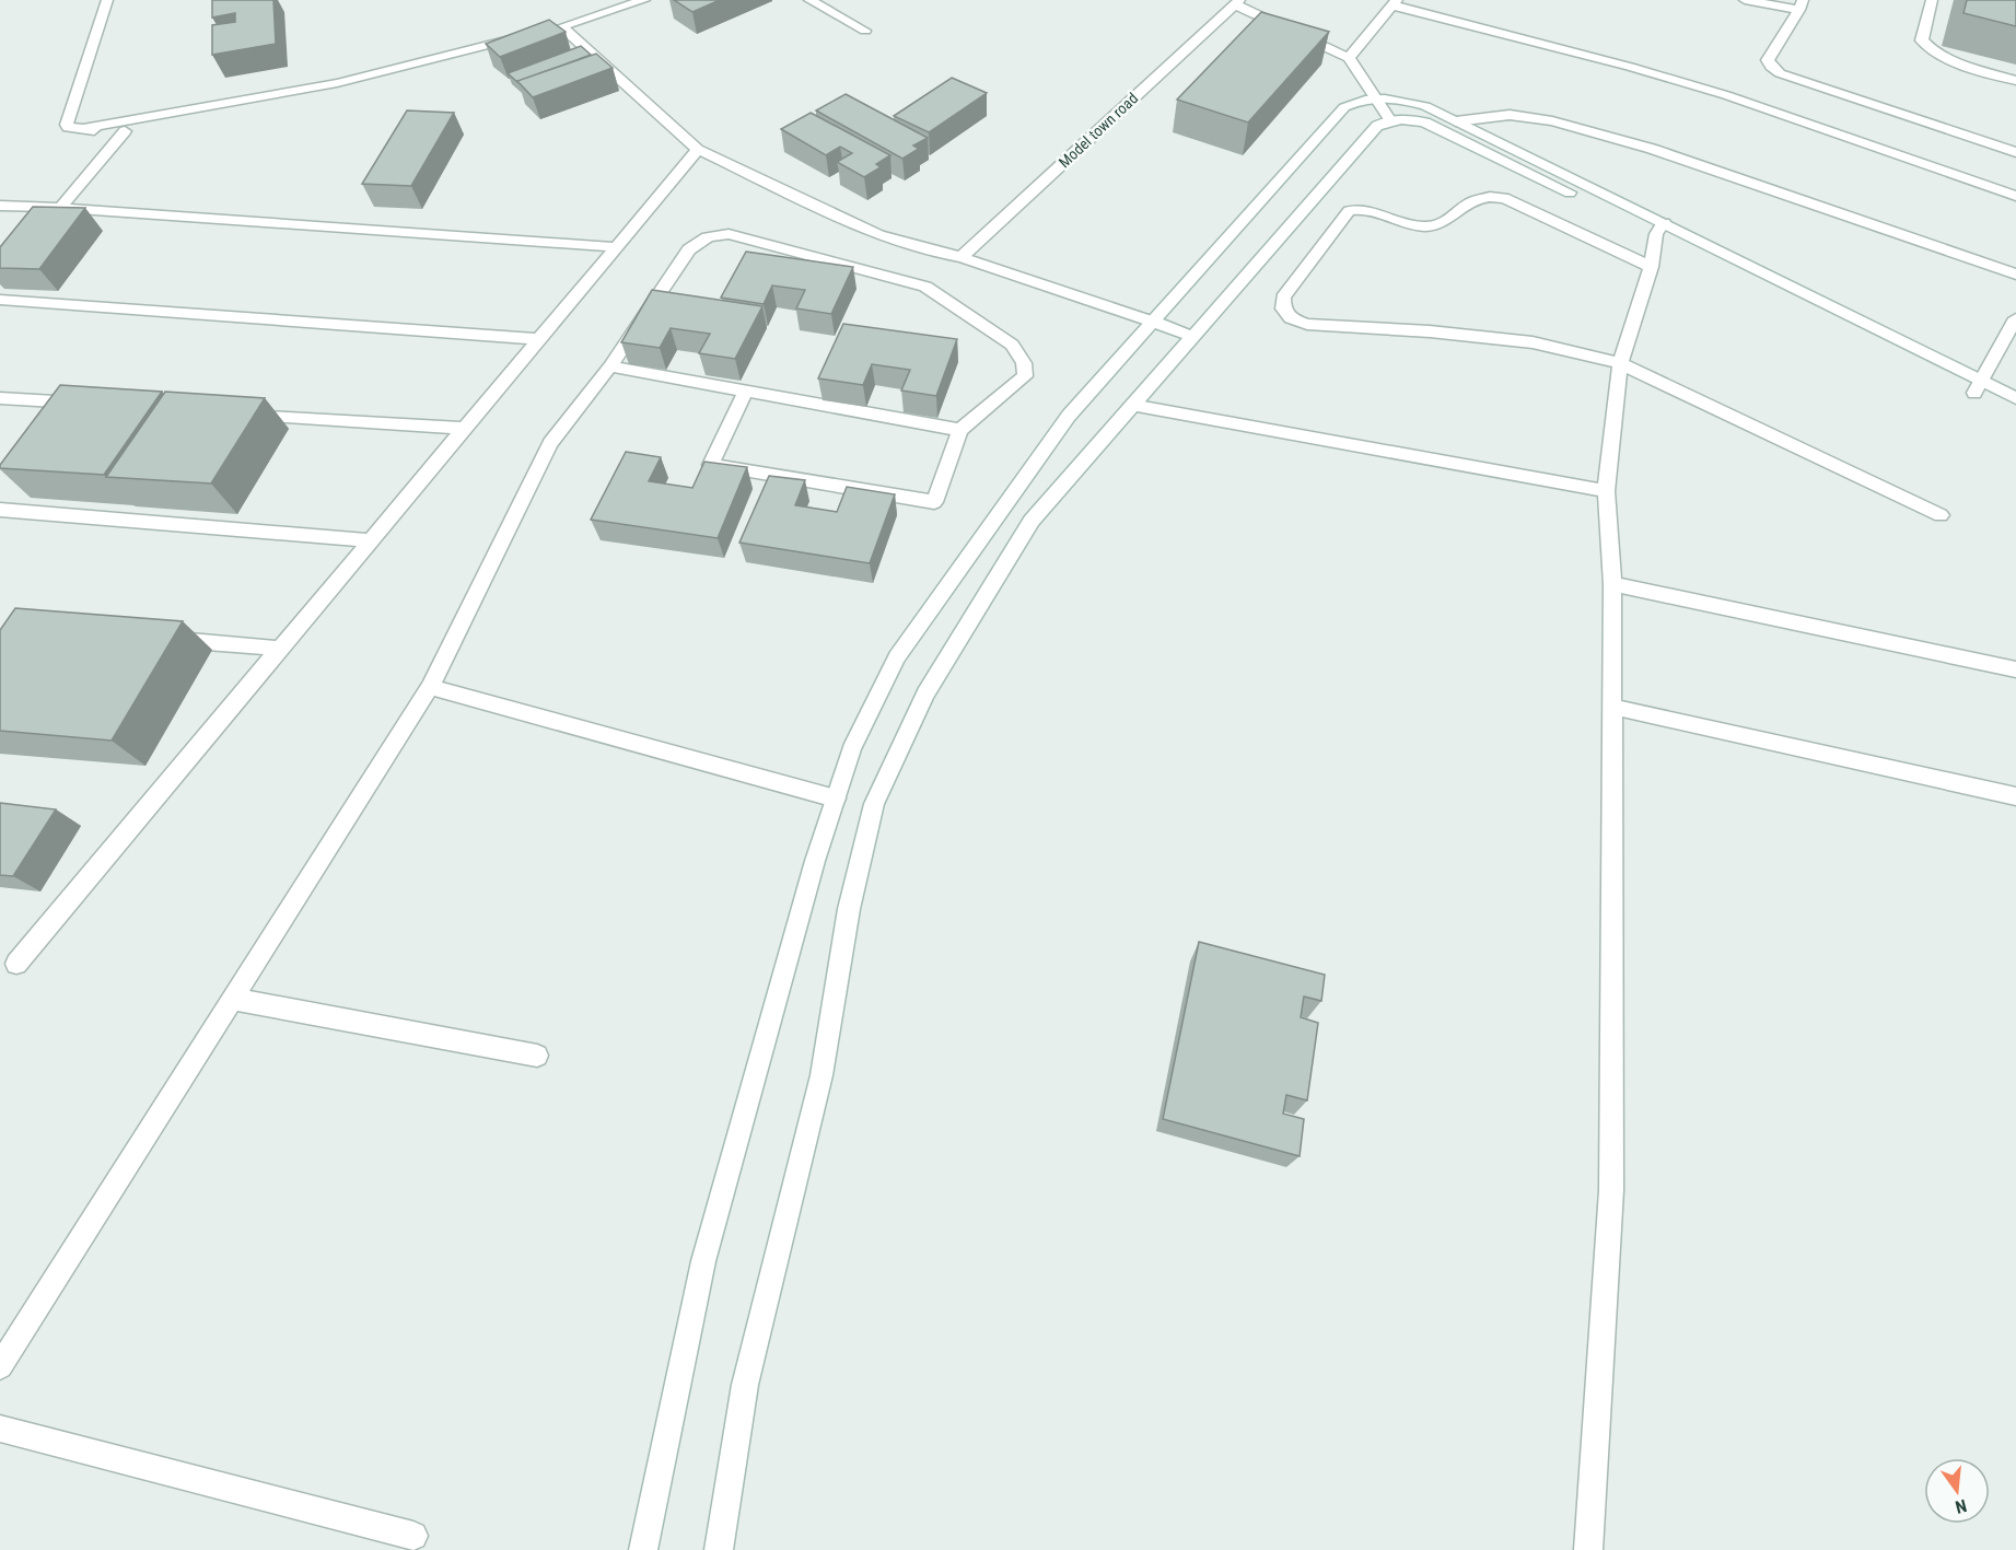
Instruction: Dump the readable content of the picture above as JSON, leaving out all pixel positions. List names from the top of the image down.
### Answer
{
  "streets": {
    "street": ["Model town road"]
  },
  "north": "bottom"
}
